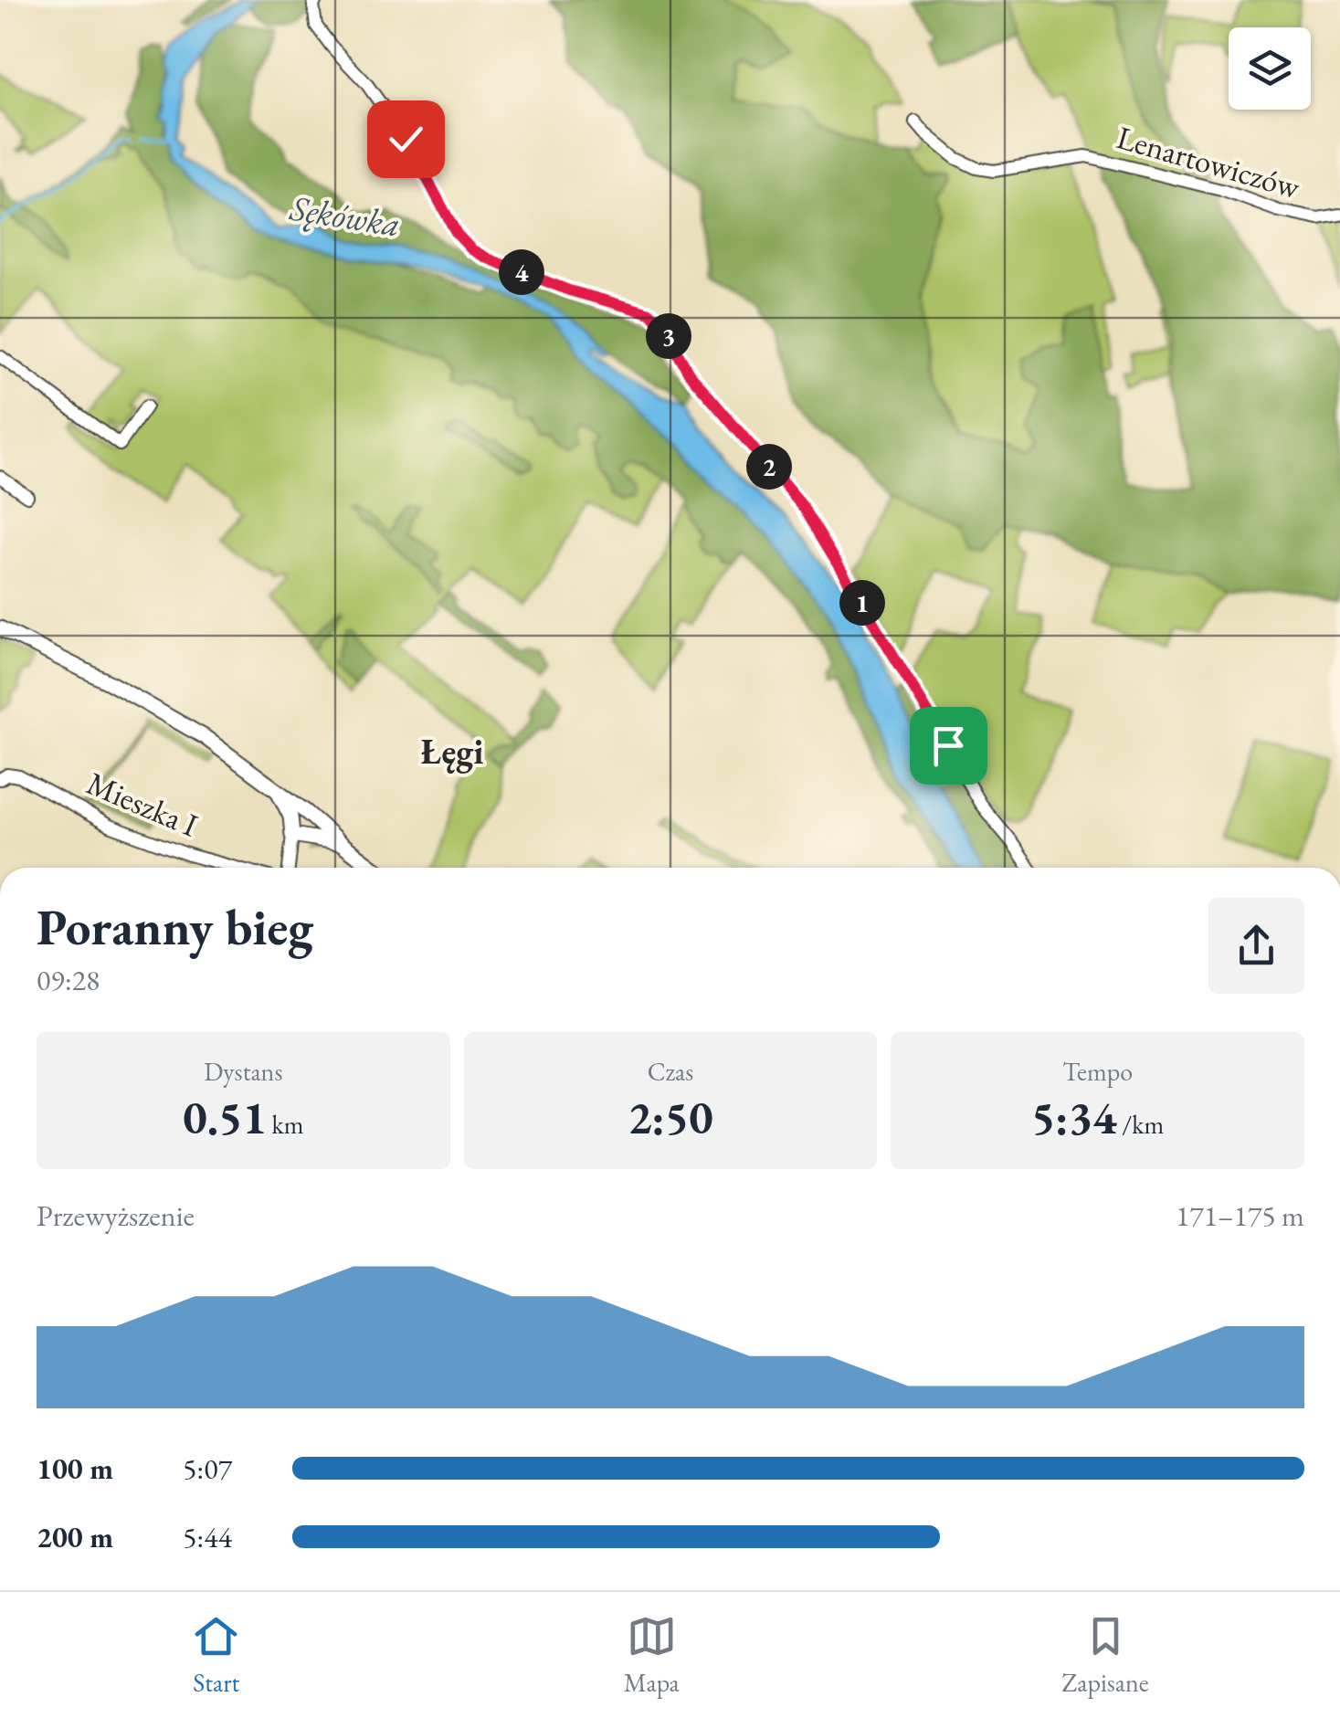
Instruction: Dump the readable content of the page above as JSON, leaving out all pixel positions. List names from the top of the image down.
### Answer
{
  "streets": {
    "street": ["Lenartowiczów", "Mieszka I"]
  },
  "districts": ["Łęgi"],
  "water": ["Sękówka"],
  "page": {
    "pins": [
      "4",
      "3",
      "2",
      "1"
    ],
    "heading": ["Poranny bieg", "09:28"],
    "stats": [
      ["Dystans", "0.51 km"],
      ["Czas", "2:50"],
      ["Tempo", "5:34 /km"]
    ],
    "chart": ["Przewyższenie", "171–175 m"],
    "list": [
      {
        "name": "100 m",
        "note": "5:07"
      },
      {
        "name": "200 m",
        "note": "5:44"
      }
    ],
    "tabs": ["Start", "Mapa", "Zapisane"]
  }
}
